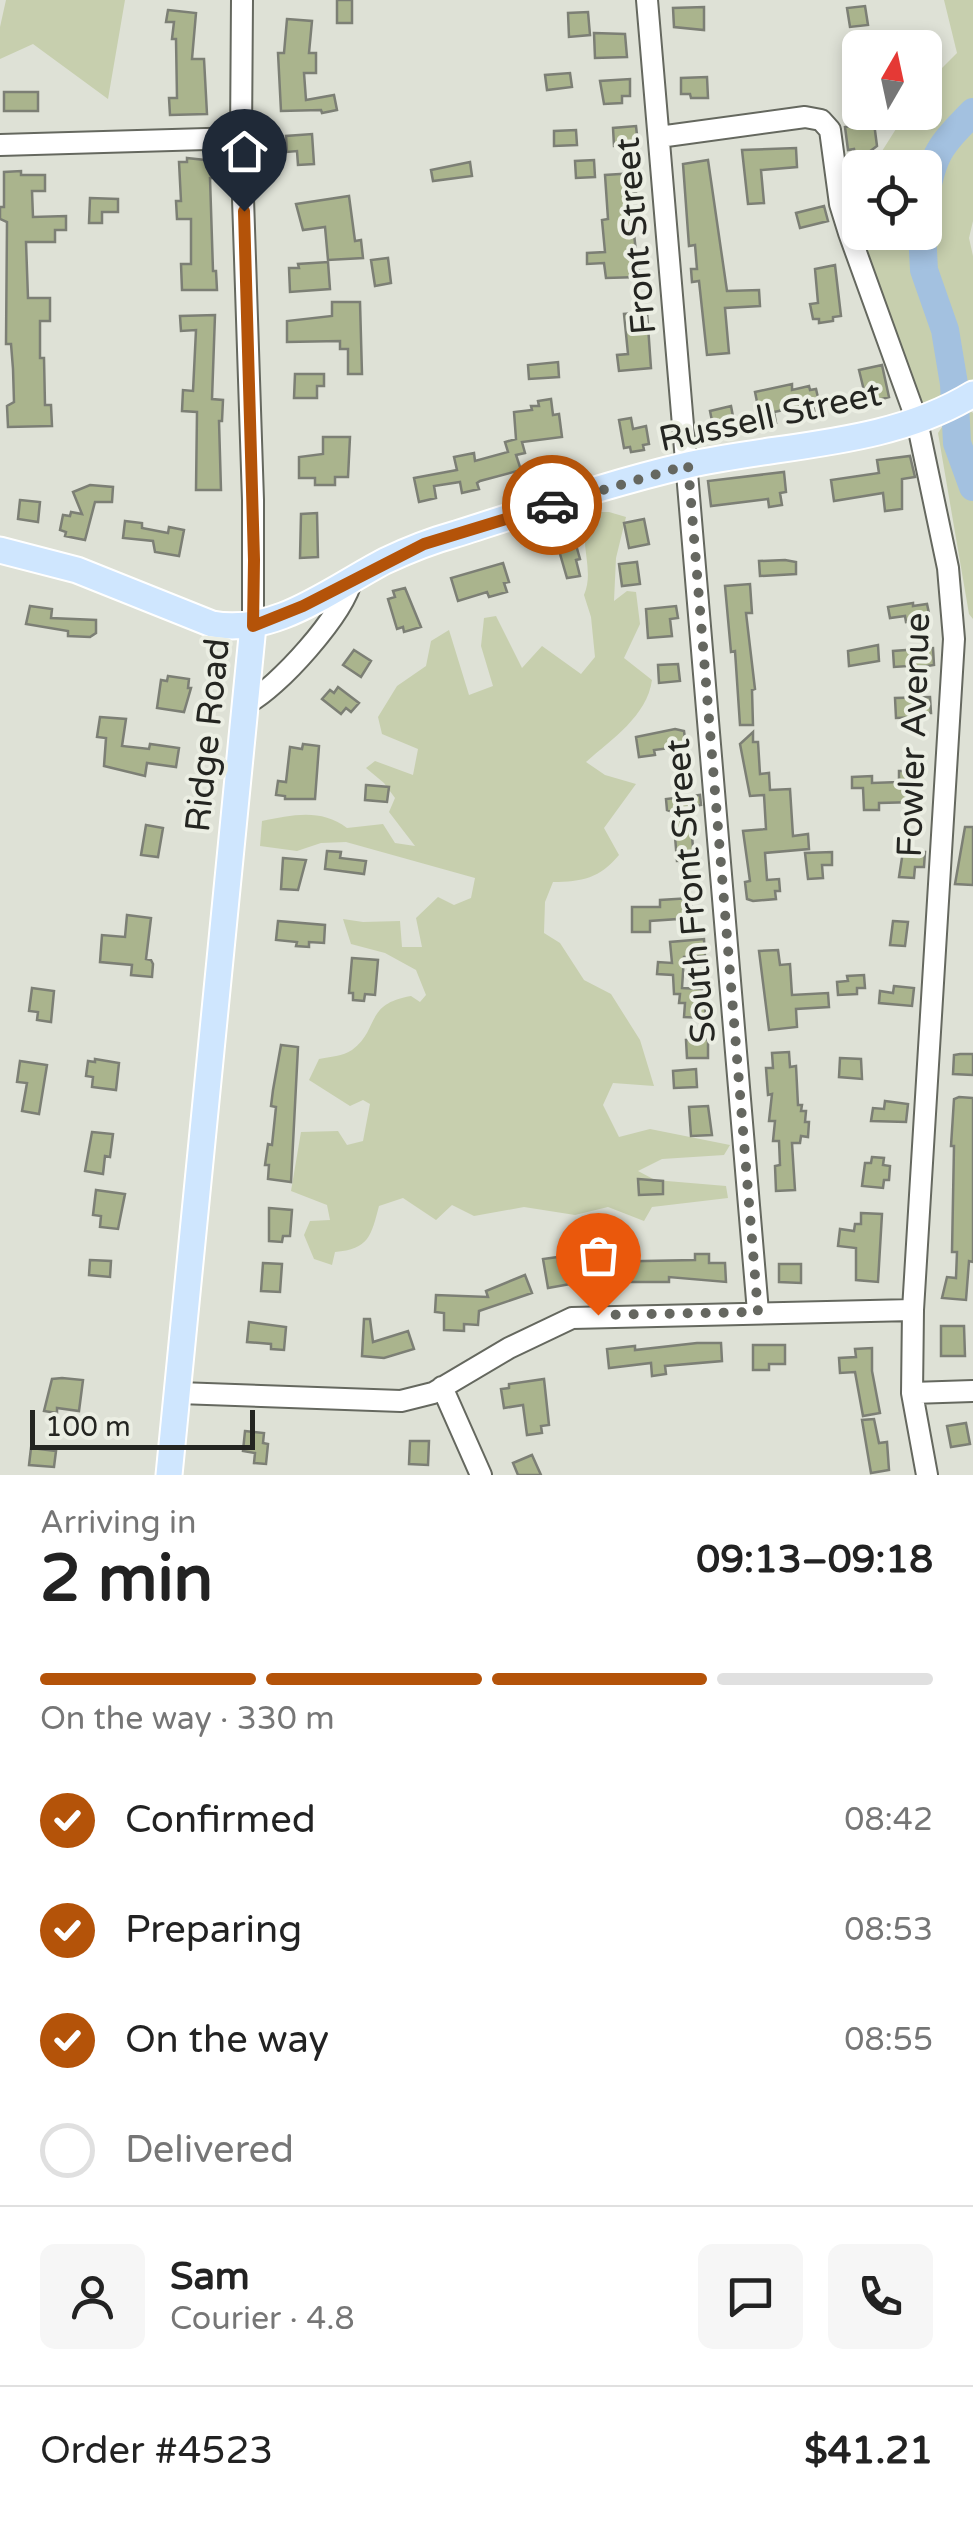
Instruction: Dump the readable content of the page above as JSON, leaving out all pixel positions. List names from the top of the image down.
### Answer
{
  "streets": {
    "main road": ["Russell Street", "Ridge Road"],
    "street": ["Front Street", "Fowler Avenue", "South Front Street"]
  },
  "crossings": [
    ["Front Street", "Russell Street"],
    ["Front Street", "Fowler Avenue"],
    ["Front Street", "South Front Street"],
    ["Russell Street", "Ridge Road"],
    ["Russell Street", "Fowler Avenue"],
    ["Russell Street", "South Front Street"]
  ],
  "scale_bar": "100 m",
  "north": "top",
  "page": {
    "scale": "100 m",
    "heading": ["2 min", "Arriving in", "09:13–09:18"],
    "panel": [
      "Sam",
      "Courier · 4.8",
      "Order #4523",
      "$41.21"
    ],
    "bar": "On the way · 330 m",
    "list": [
      ["Confirmed", "08:42"],
      ["Preparing", "08:53"],
      ["On the way", "08:55"],
      "Delivered"
    ]
  }
}
